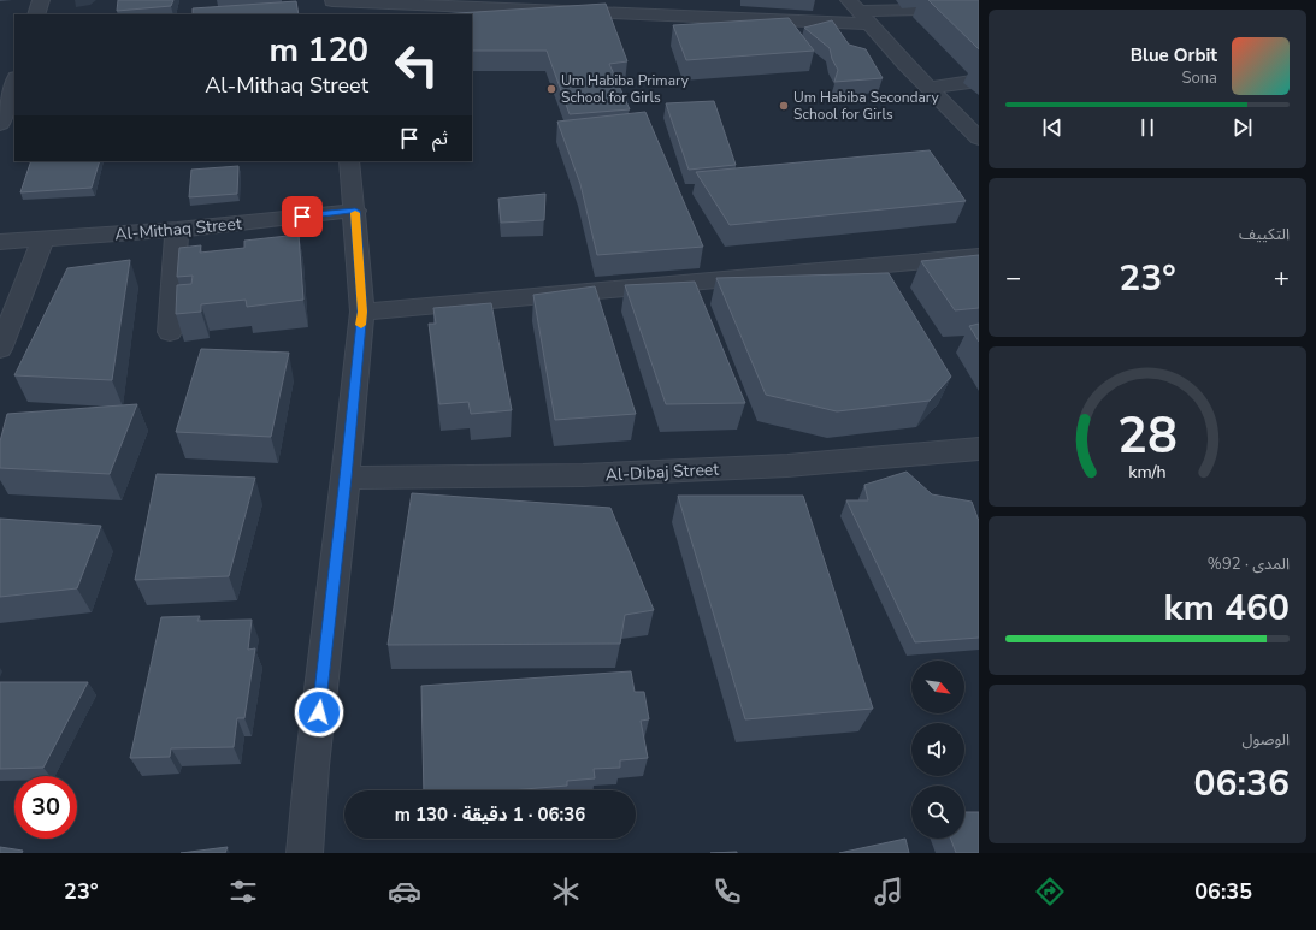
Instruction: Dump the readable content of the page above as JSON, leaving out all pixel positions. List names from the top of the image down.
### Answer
{
  "streets": {
    "street": ["Al-Mithaq Street", "Al-Dibaj Street"]
  },
  "places": ["Um Habiba Primary School for Girls", "Um Habiba Secondary School for Girls"],
  "north": "bottom right",
  "page": {
    "turn": ["120 m", "Al-Mithaq Street"],
    "song": ["Blue Orbit", "Sona"],
    "then": "ثم",
    "tile": [
      "التكييف",
      ["المدى · 92%", "460 km"],
      ["الوصول", "06:36"]
    ],
    "heat": ["−", "23°", "+"],
    "limit": "30",
    "trip": "06:36 · 1 دقيقة · 130 m",
    "tabs": ["06:35", "23°"],
    "gauge": ["28", "km/h"]
  }
}
